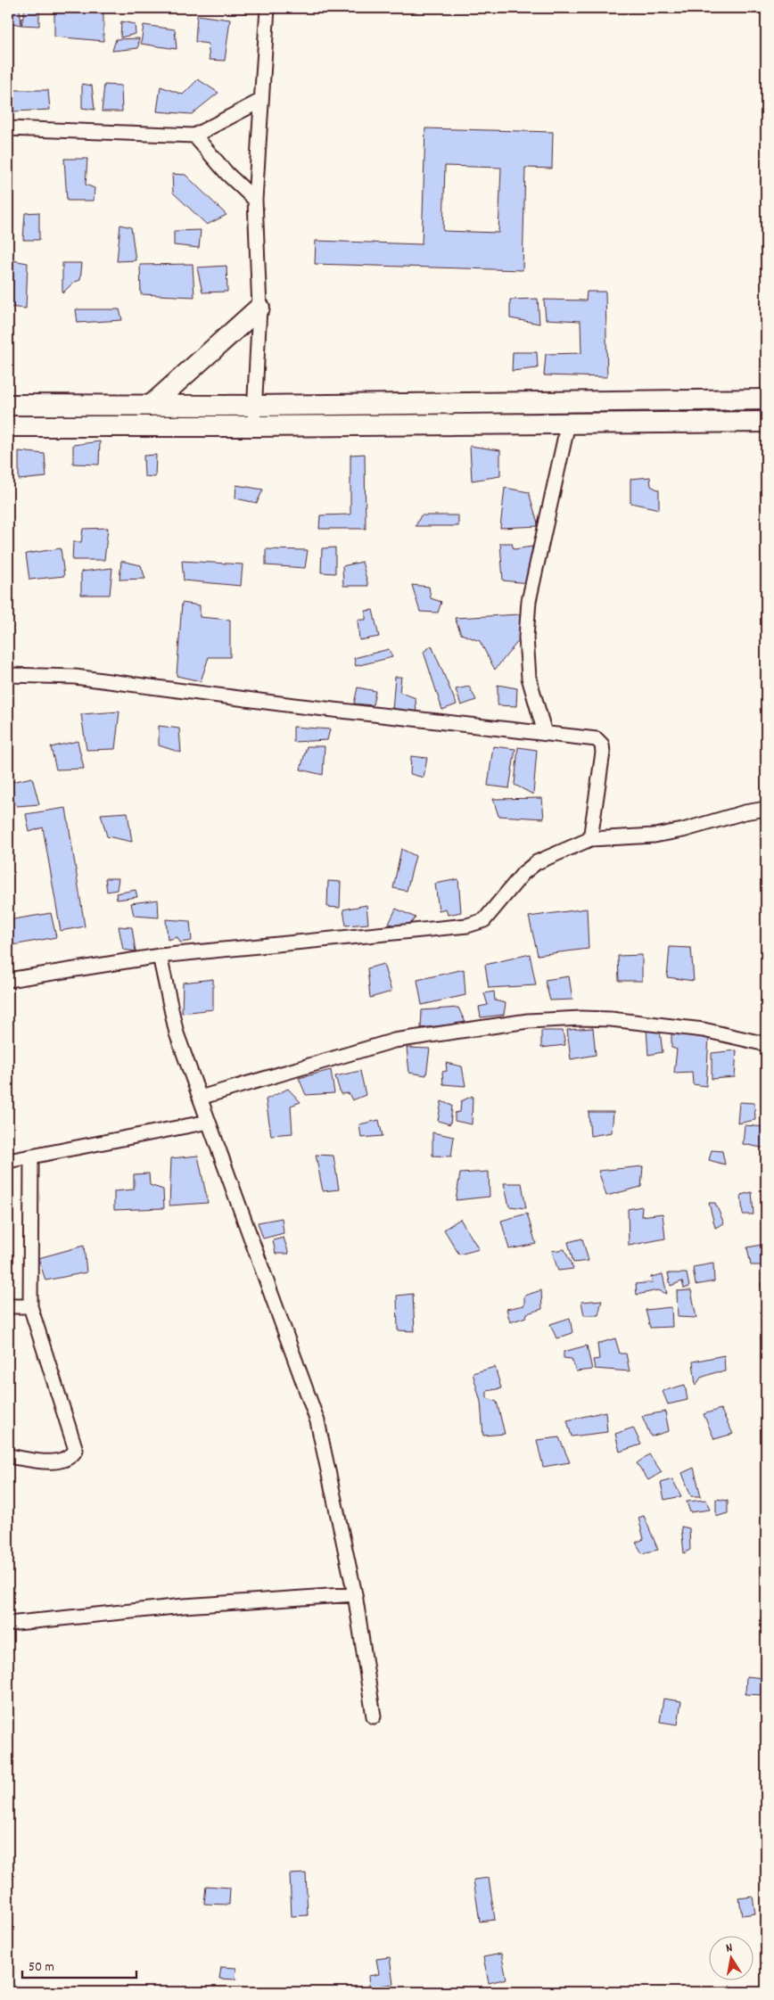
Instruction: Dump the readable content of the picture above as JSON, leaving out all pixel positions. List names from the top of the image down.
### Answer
{
  "scale_bar": "50 m",
  "north": "top"
}
